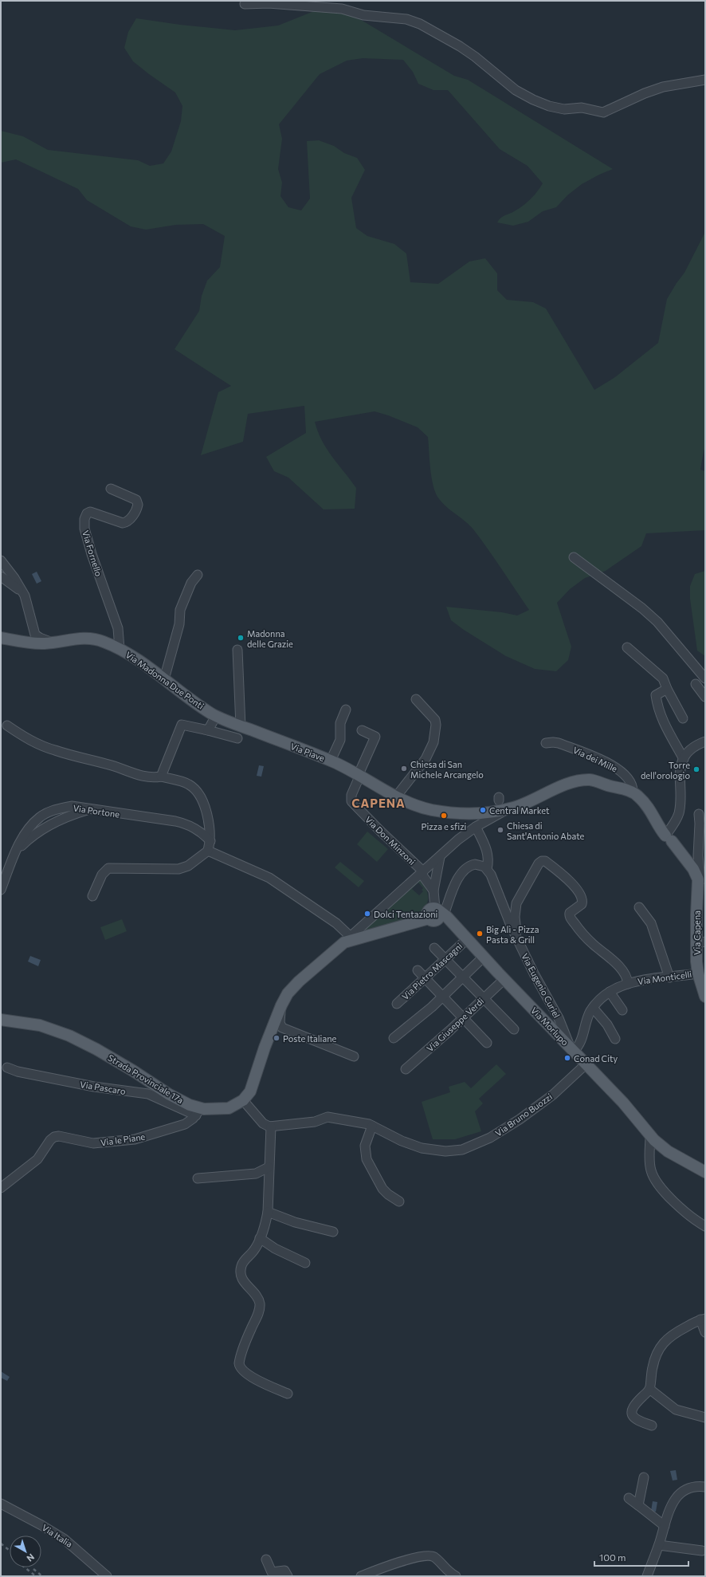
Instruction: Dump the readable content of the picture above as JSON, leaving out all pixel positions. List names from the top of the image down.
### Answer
{
  "streets": {
    "main road": [
      "Via Madonna Due Ponti",
      "Via Piave",
      "Via Capena",
      "Via Morlupo",
      "Strada Provinciale 17a"
    ],
    "street": [
      "Via Fornello",
      "Via dei Mille",
      "Via Portone",
      "Via Don Minzoni",
      "Via Pietro Mascagni",
      "Via Monticelli",
      "Via Eugenio Curiel",
      "Via Giuseppe Verdi",
      "Via Pascaro",
      "Via Bruno Buozzi",
      "Via le Piane",
      "Via Italia"
    ]
  },
  "crossings": [
    ["Via Fornello", "Via Madonna Due Ponti"],
    ["Via Madonna Due Ponti", "Via Piave"],
    ["Via Piave", "Via dei Mille"],
    ["Via Piave", "Via Don Minzoni"],
    ["Via Piave", "Via Capena"],
    ["Via dei Mille", "Via Capena"],
    ["Via Capena", "Via Monticelli"],
    ["Via Pietro Mascagni", "Via Morlupo"],
    ["Via Monticelli", "Via Eugenio Curiel"],
    ["Via Monticelli", "Via Morlupo"],
    ["Via Eugenio Curiel", "Via Morlupo"],
    ["Via Giuseppe Verdi", "Via Morlupo"],
    ["Via Morlupo", "Strada Provinciale 17a"],
    ["Via Morlupo", "Via Bruno Buozzi"],
    ["Strada Provinciale 17a", "Via Pascaro"],
    ["Strada Provinciale 17a", "Via le Piane"],
    ["Via Pascaro", "Via le Piane"]
  ],
  "districts": ["CAPENA"],
  "places": [
    "Madonna delle Grazie",
    "Chiesa di San Michele Arcangelo",
    "Torre dell'orologio",
    "Central Market",
    "Pizza e sfizi",
    "Chiesa di Sant'Antonio Abate",
    "Dolci Tentazioni",
    "Big Alì - Pizza Pasta & Grill",
    "Poste Italiane",
    "Conad City"
  ],
  "scale_bar": "100 m",
  "north": "bottom right"
}
